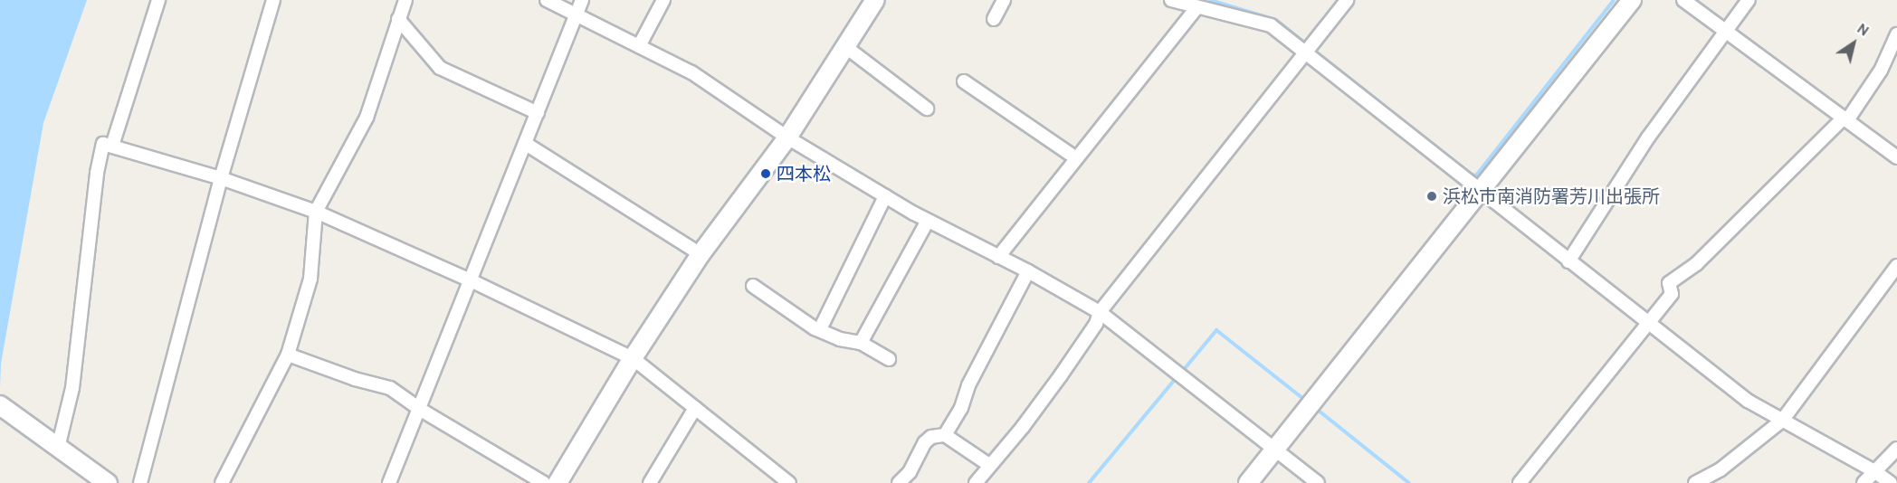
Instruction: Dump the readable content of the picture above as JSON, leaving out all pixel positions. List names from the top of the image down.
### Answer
{
  "places": ["四本松", "浜松市南消防署芳川出張所"],
  "north": "top right"
}
